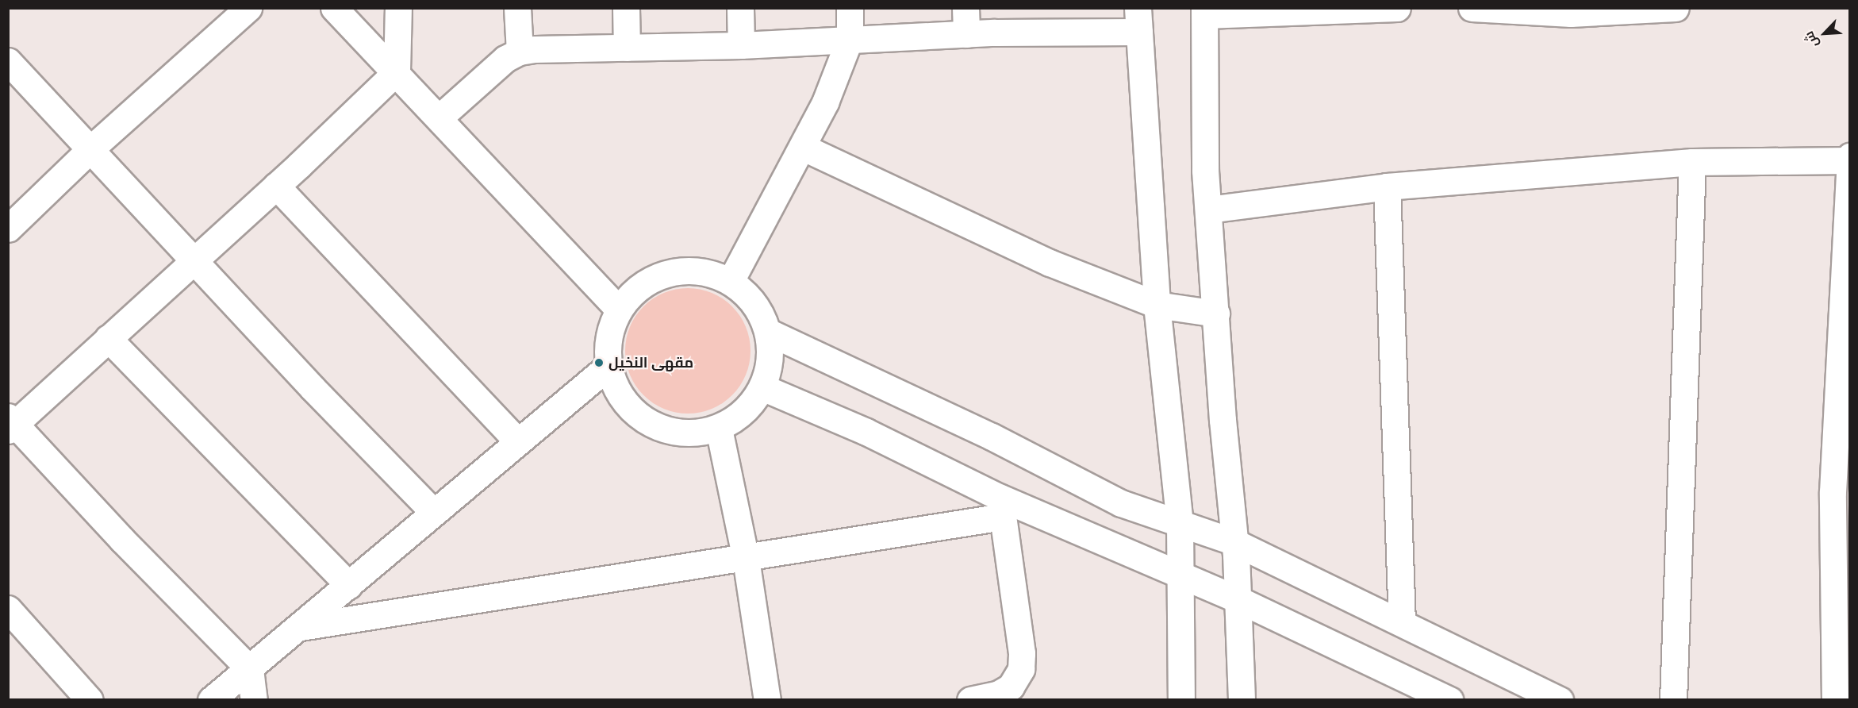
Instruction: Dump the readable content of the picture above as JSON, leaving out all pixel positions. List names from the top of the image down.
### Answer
{
  "places": ["مقهى النخيل"],
  "north": "bottom left"
}
